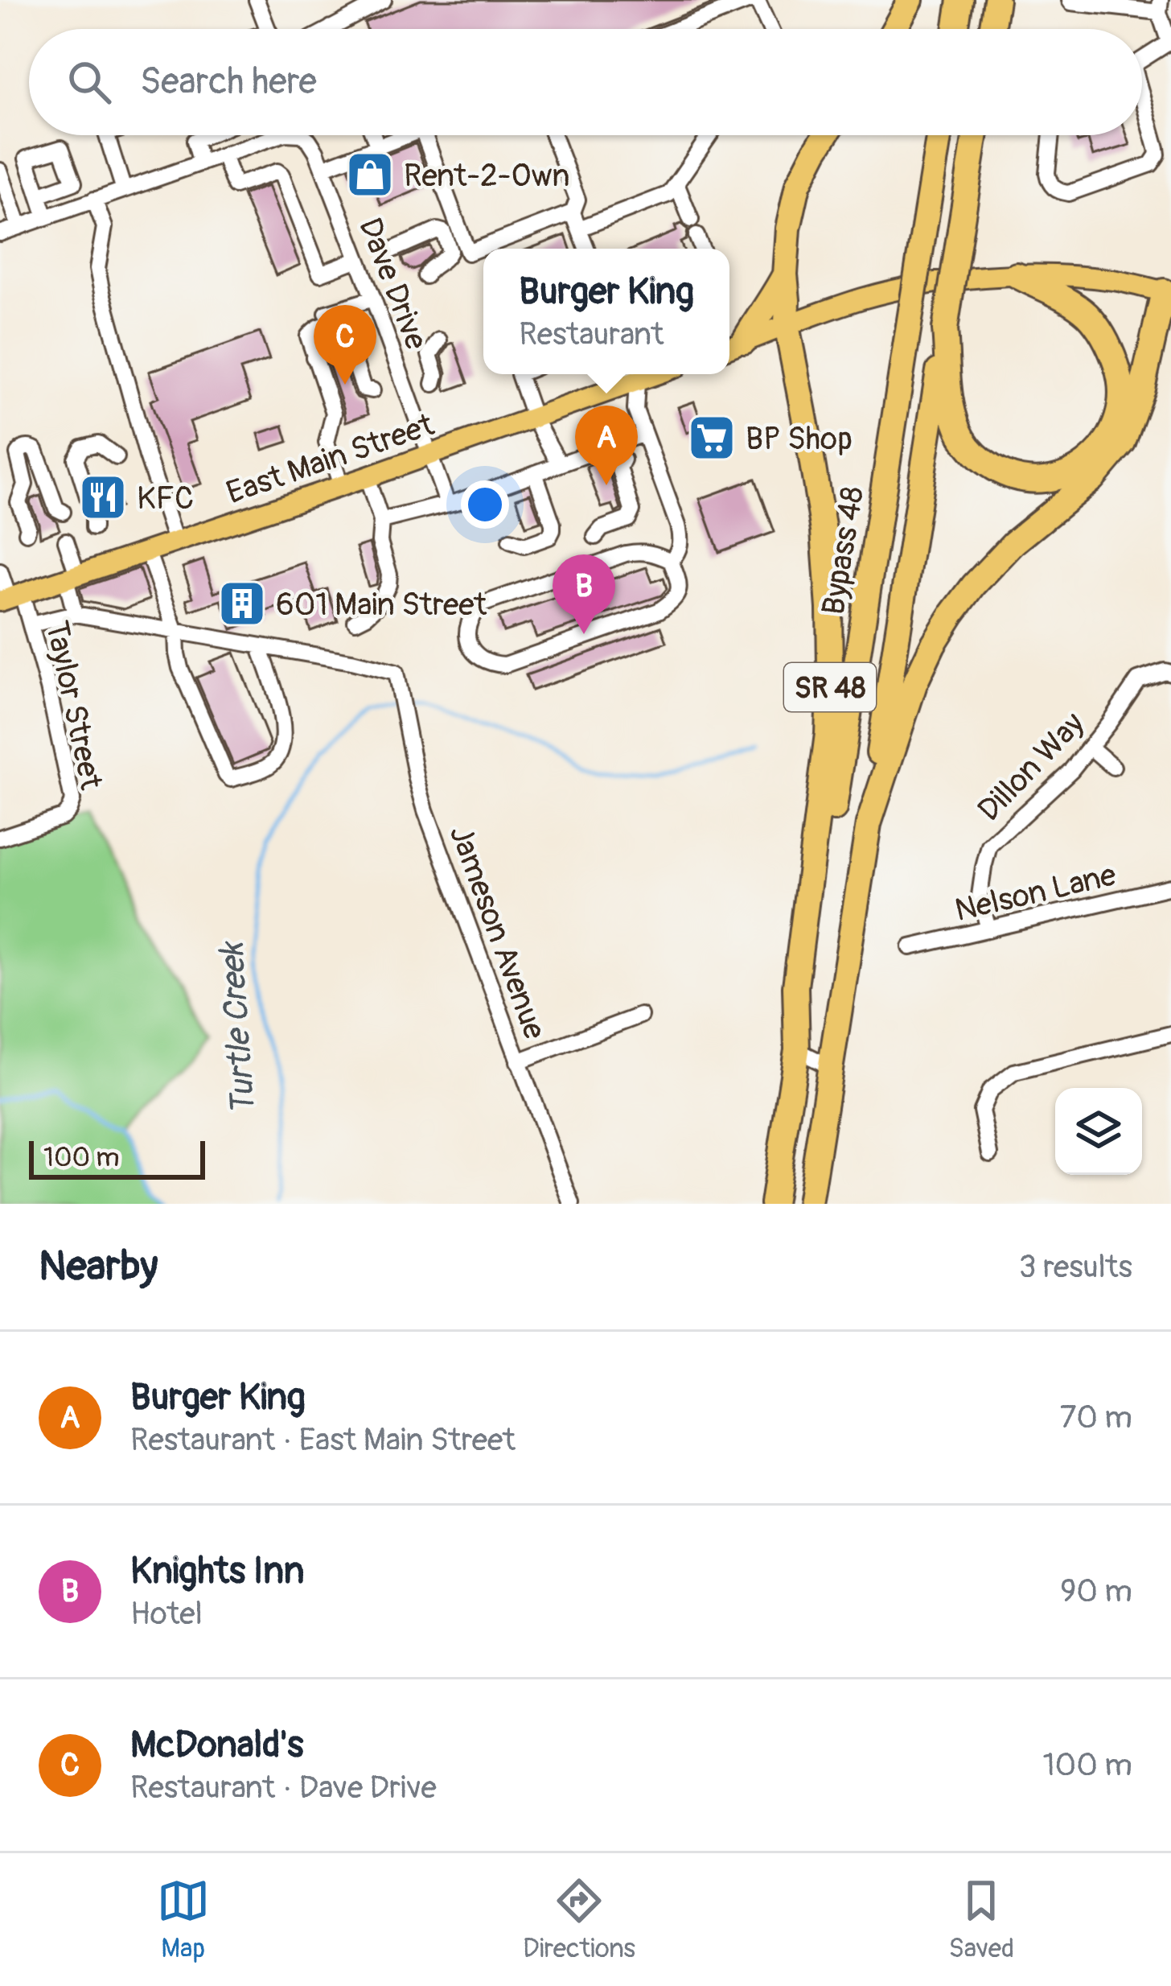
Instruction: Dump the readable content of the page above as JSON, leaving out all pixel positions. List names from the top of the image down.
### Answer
{
  "streets": {
    "highway": ["Bypass 48", "SR 48"],
    "main road": ["East Main Street"],
    "street": [
      "Dave Drive",
      "Taylor Street",
      "Dillon Way",
      "Nelson Lane",
      "Jameson Avenue"
    ]
  },
  "crossings": [
    ["Dave Drive", "East Main Street"],
    ["East Main Street", "Taylor Street"],
    ["Bypass 48", "SR 48"],
    ["Dillon Way", "Nelson Lane"]
  ],
  "water": ["Turtle Creek"],
  "places": {
    "shop": ["Rent-2-Own"],
    "supermarket": ["BP Shop"],
    "restaurant": ["KFC"],
    "building": ["601 Main Street"]
  },
  "scale_bar": "100 m",
  "page": {
    "search": "Search here",
    "popup": ["Burger King", "Restaurant"],
    "pins": ["C", "A", "B"],
    "scale": "100 m",
    "heading": ["Nearby", "3 results"],
    "list": [
      {
        "mark": "A",
        "name": "Burger King",
        "note": "Restaurant · East Main Street",
        "value": "70 m"
      },
      {
        "mark": "B",
        "name": "Knights Inn",
        "note": "Hotel",
        "value": "90 m"
      },
      {
        "mark": "C",
        "name": "McDonald's",
        "note": "Restaurant · Dave Drive",
        "value": "100 m"
      }
    ],
    "nav": ["Map", "Directions", "Saved"]
  }
}
